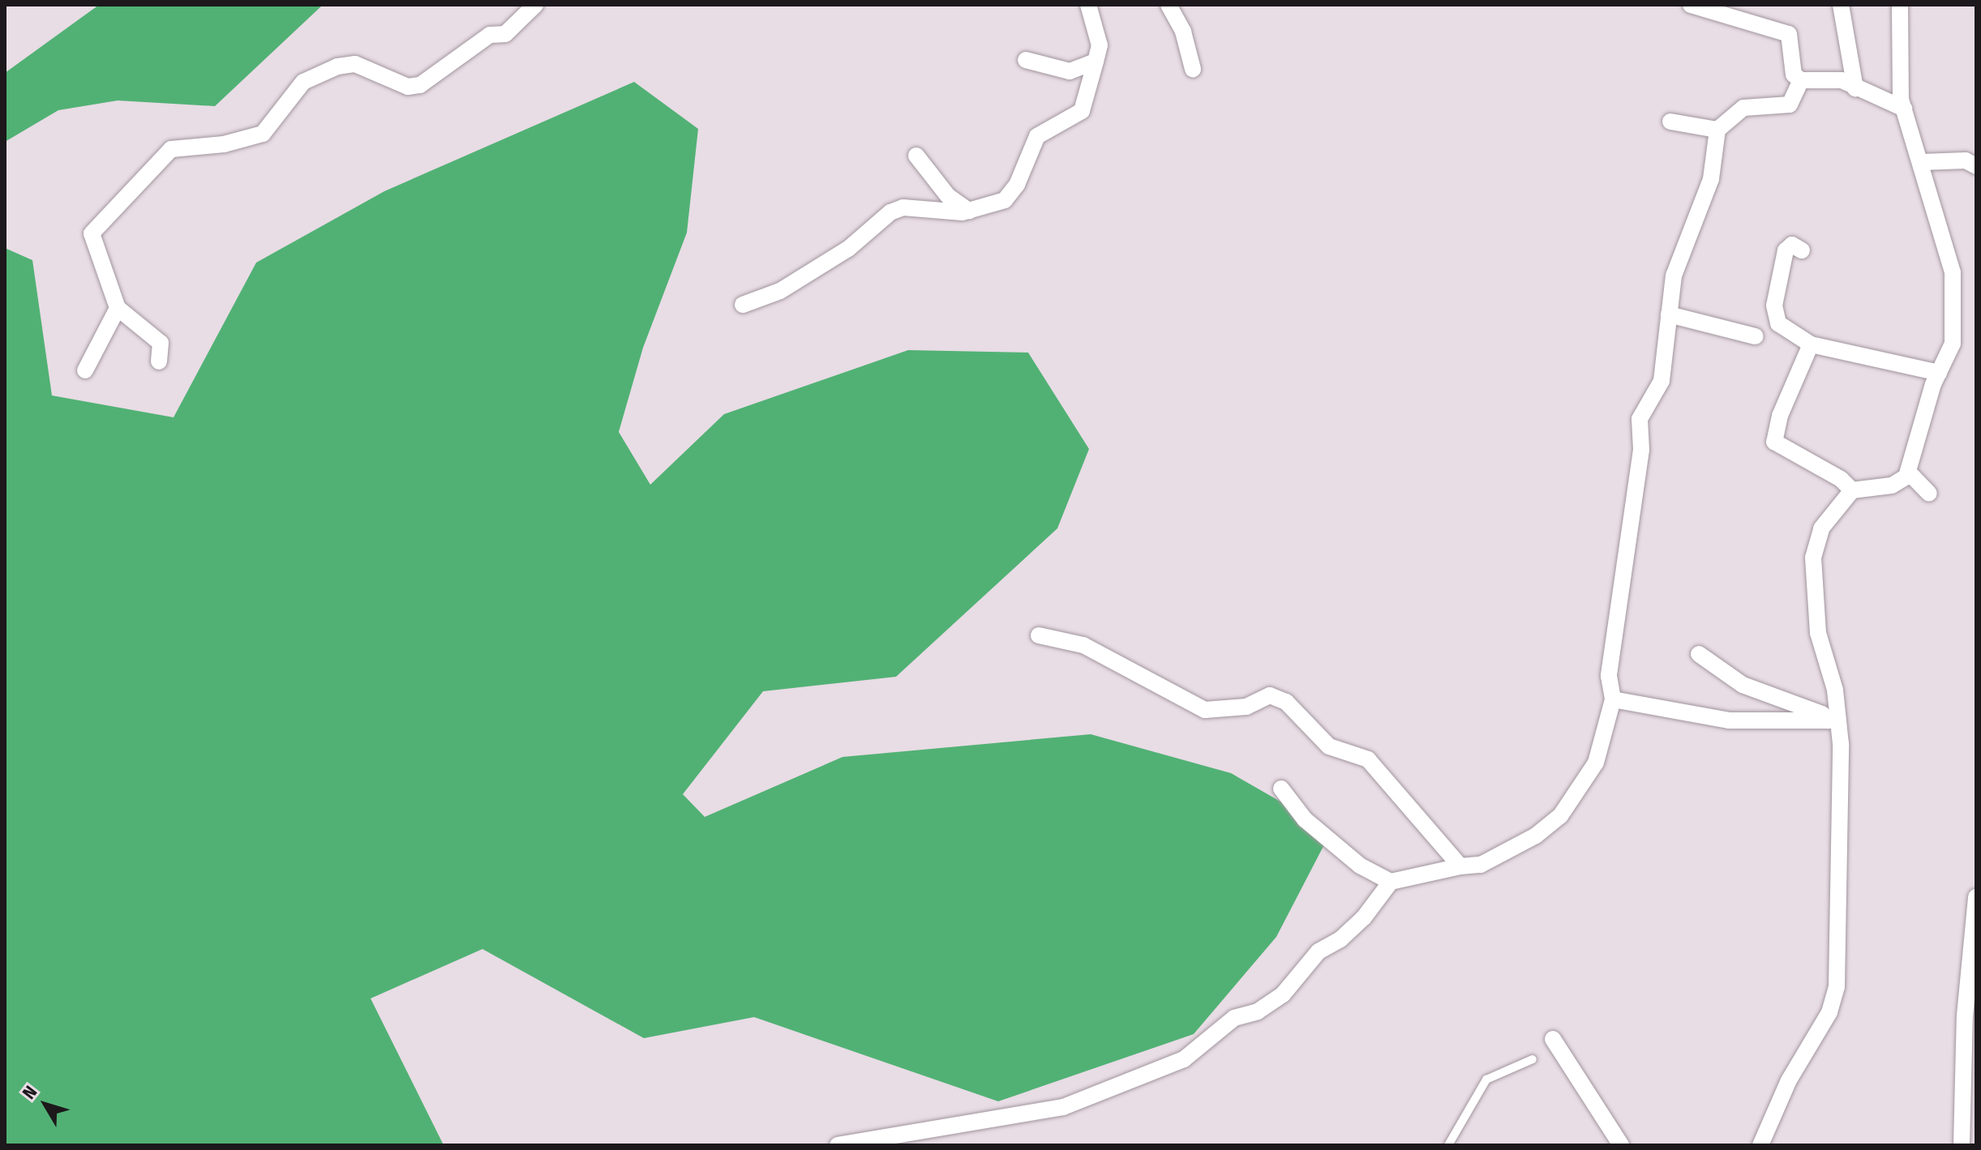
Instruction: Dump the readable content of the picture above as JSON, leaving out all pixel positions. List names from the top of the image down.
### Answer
{
  "north": "top left"
}
